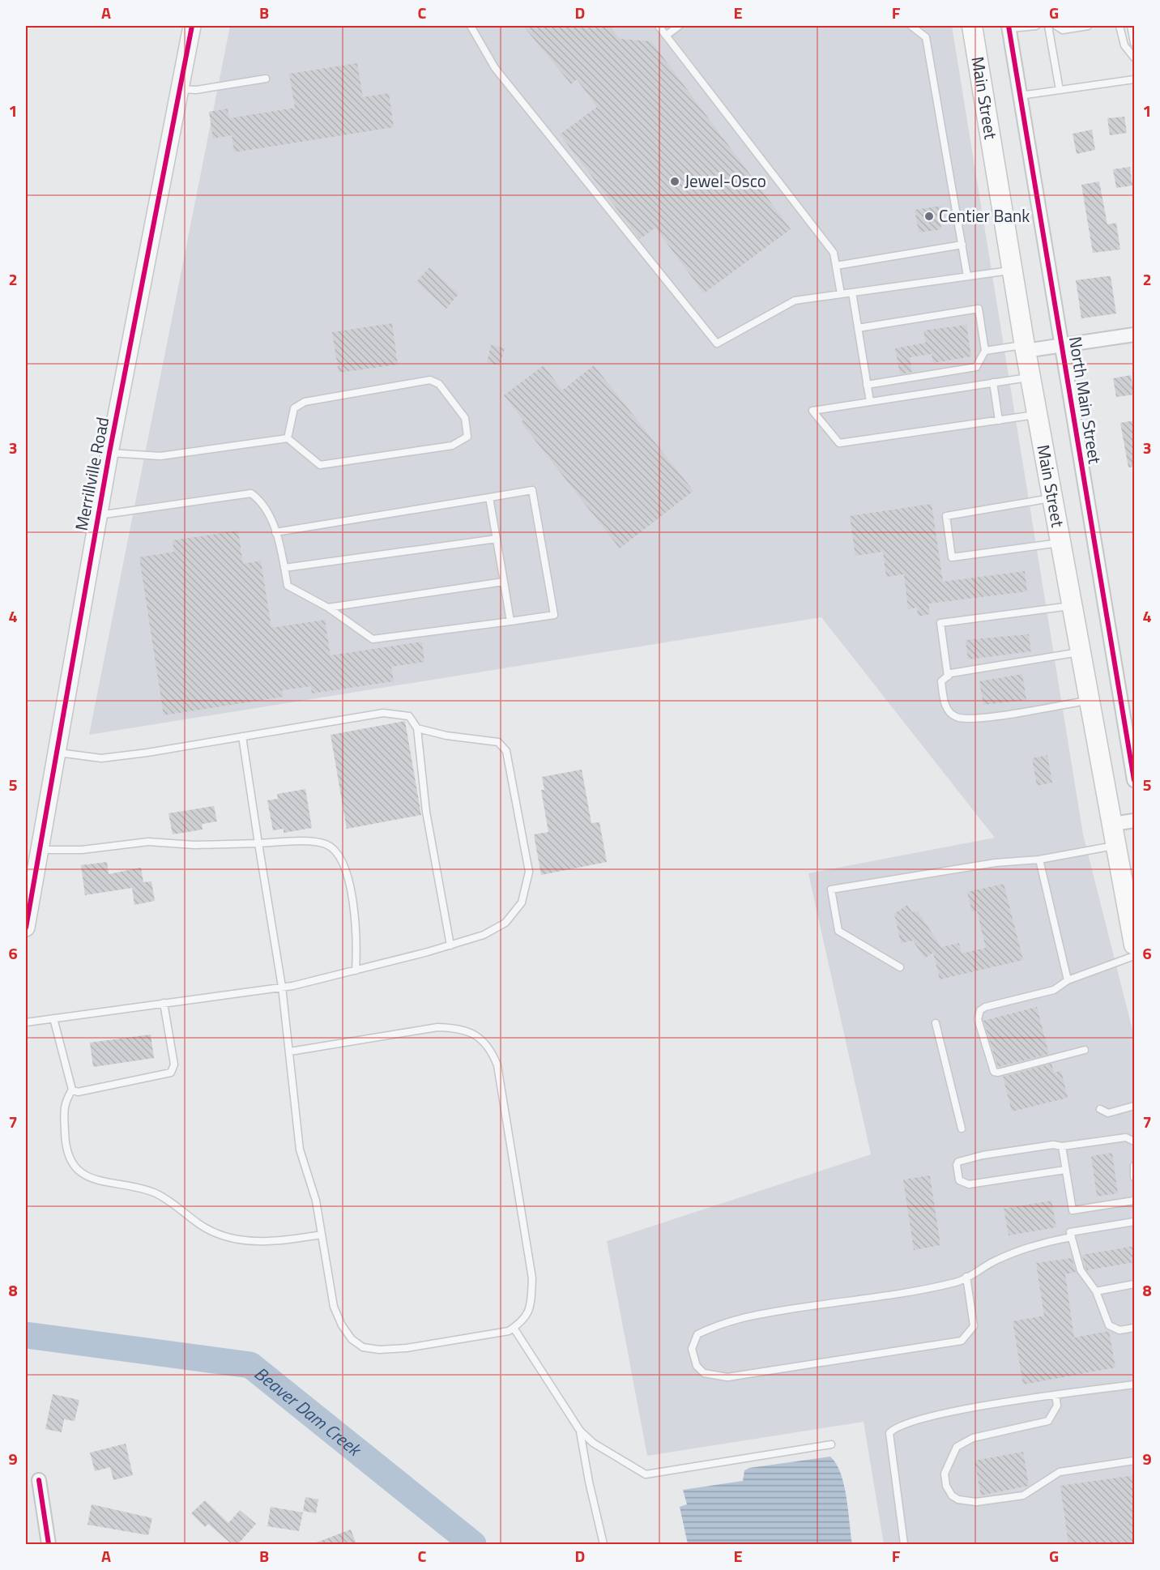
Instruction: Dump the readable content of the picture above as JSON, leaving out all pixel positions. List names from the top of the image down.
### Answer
{
  "streets": {
    "main road": ["Main Street"],
    "street": ["North Main Street", "Merrillville Road"]
  },
  "water": ["Beaver Dam Creek"],
  "places": ["Jewel-Osco", "Centier Bank"],
  "grid": {
    "columns": [
      "A",
      "B",
      "C",
      "D",
      "E",
      "F",
      "G"
    ],
    "rows": [
      "1",
      "2",
      "3",
      "4",
      "5",
      "6",
      "7",
      "8",
      "9"
    ]
  }
}
